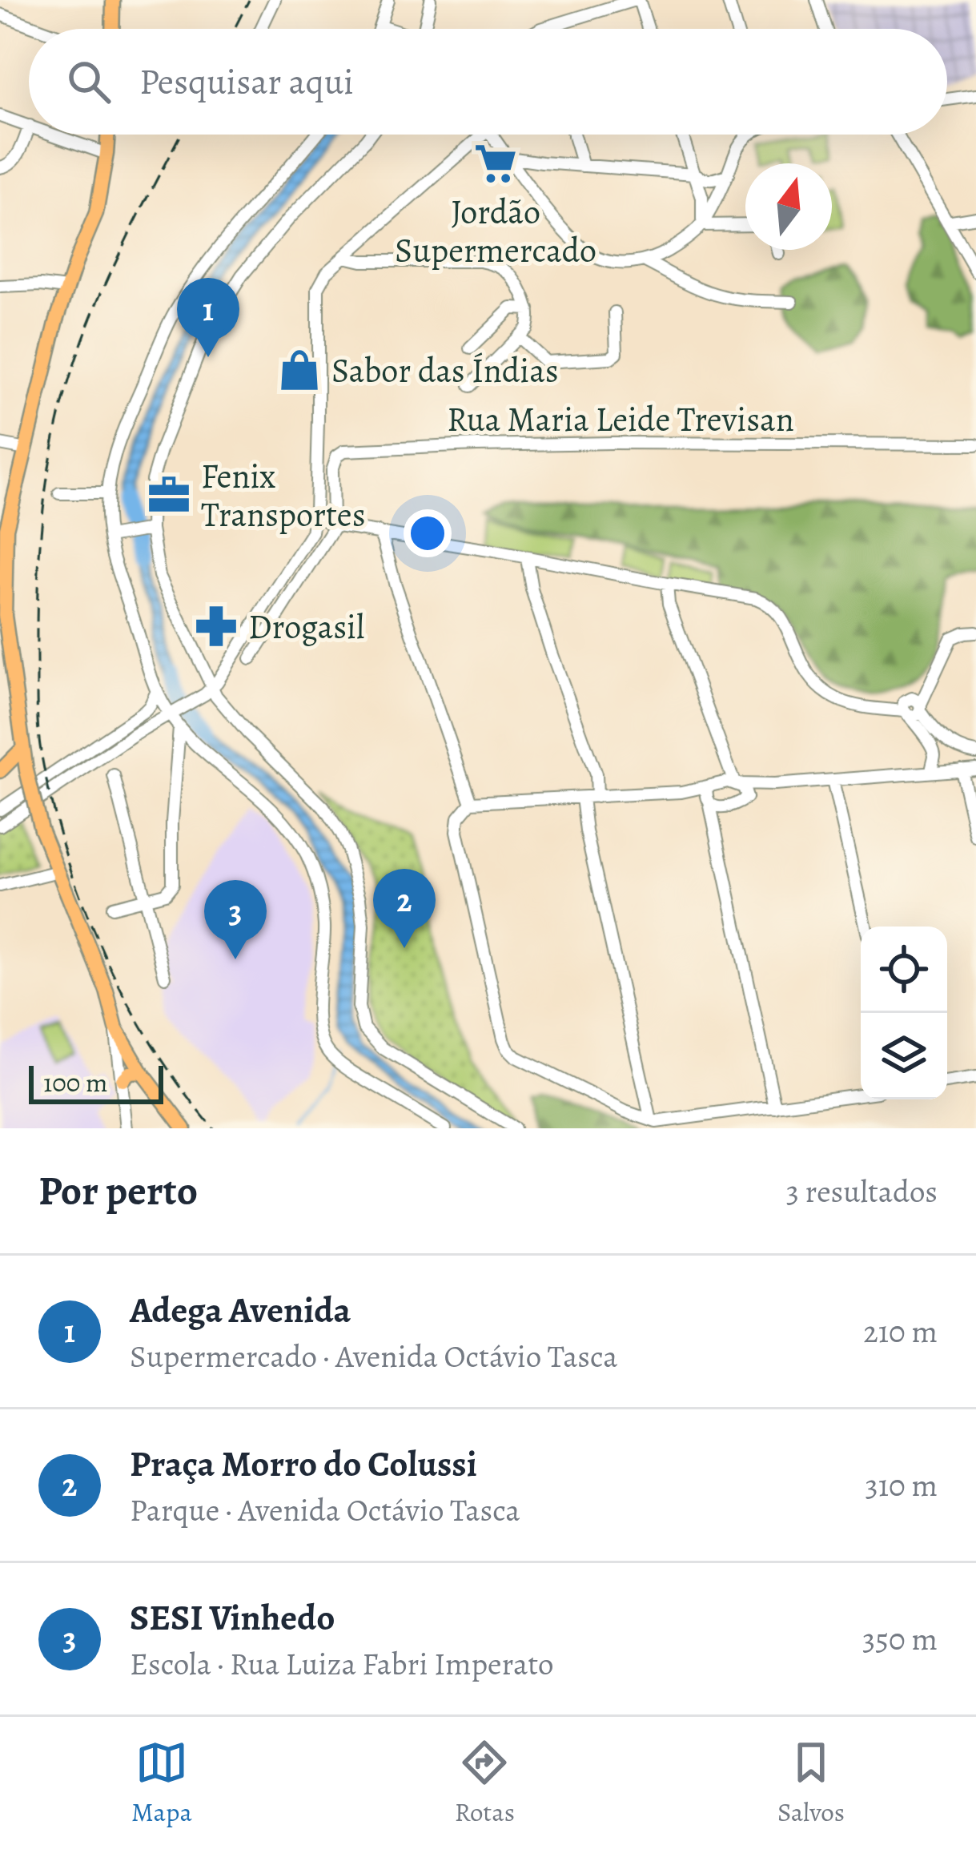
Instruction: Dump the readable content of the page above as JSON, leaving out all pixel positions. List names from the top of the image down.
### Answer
{
  "streets": {
    "street": ["Rua Maria Leide Trevisan"]
  },
  "places": {
    "supermarket": ["Jordão Supermercado"],
    "shop": ["Sabor das Índias"],
    "office": ["Fenix Transportes"],
    "pharmacy": ["Drogasil"]
  },
  "scale_bar": "100 m",
  "north": "top",
  "page": {
    "search": "Pesquisar aqui",
    "pins": ["1", "2", "3"],
    "scale": "100 m",
    "heading": ["Por perto", "3 resultados"],
    "list": [
      {
        "mark": "1",
        "name": "Adega Avenida",
        "note": "Supermercado · Avenida Octávio Tasca",
        "value": "210 m"
      },
      {
        "mark": "2",
        "name": "Praça Morro do Colussi",
        "note": "Parque · Avenida Octávio Tasca",
        "value": "310 m"
      },
      {
        "mark": "3",
        "name": "SESI Vinhedo",
        "note": "Escola · Rua Luiza Fabri Imperato",
        "value": "350 m"
      }
    ],
    "nav": ["Mapa", "Rotas", "Salvos"]
  }
}
